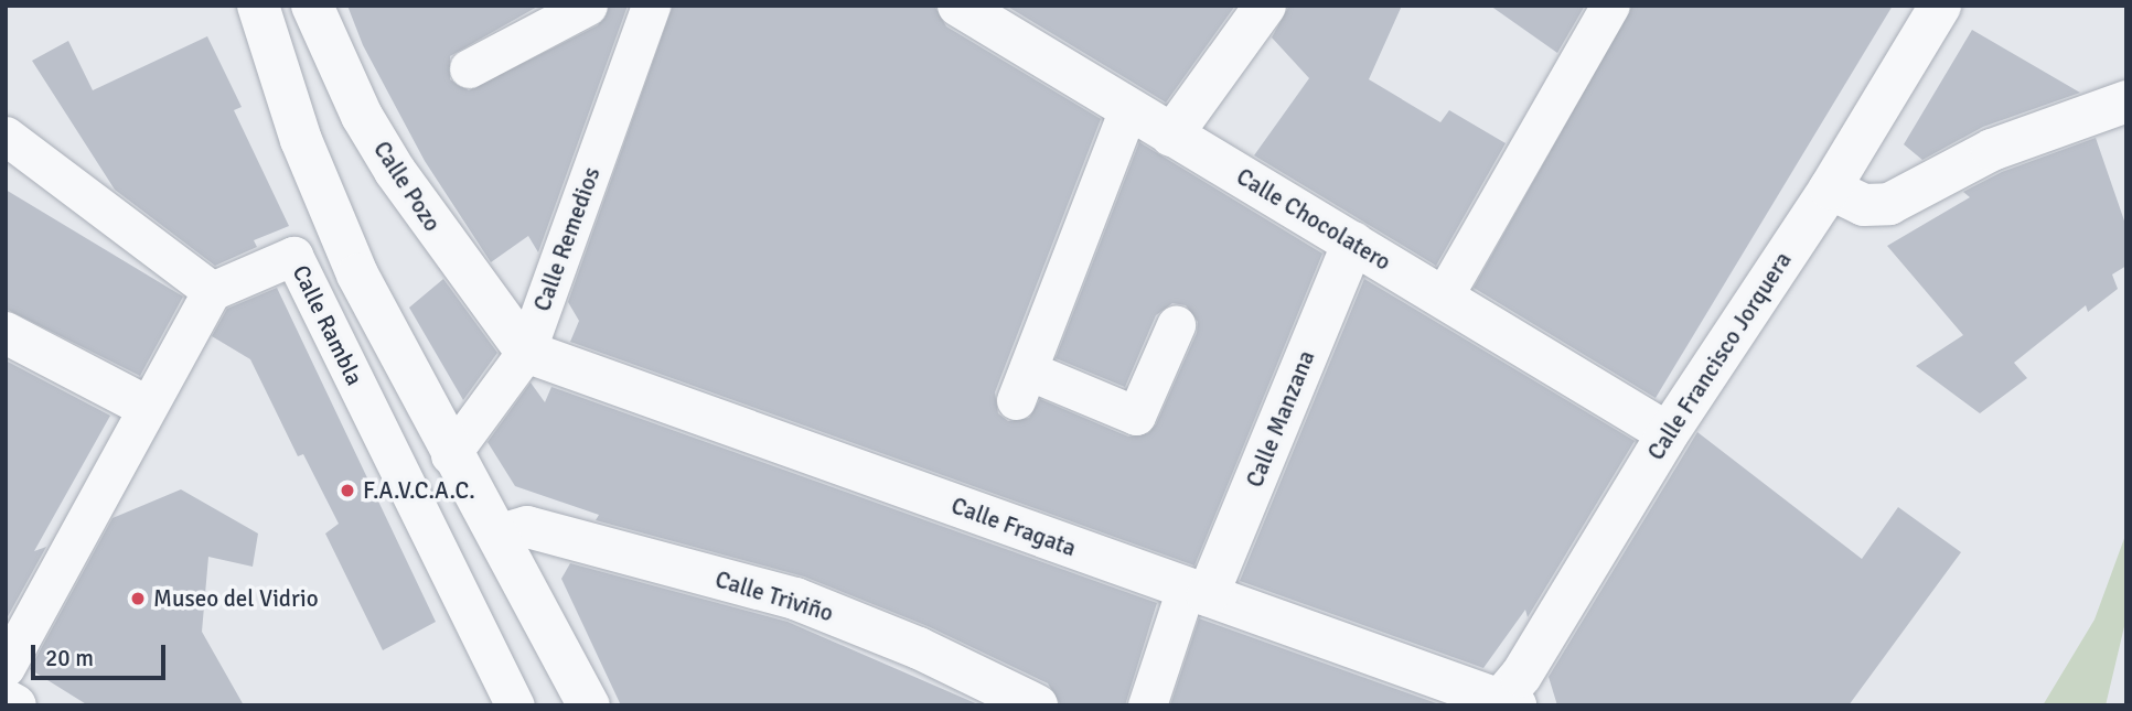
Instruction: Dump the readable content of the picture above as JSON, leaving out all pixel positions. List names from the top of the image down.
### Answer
{
  "streets": {
    "street": [
      "Calle Pozo",
      "Calle Chocolatero",
      "Calle Remedios",
      "Calle Rambla",
      "Calle Francisco Jorquera",
      "Calle Manzana",
      "Calle Fragata",
      "Calle Triviño"
    ]
  },
  "crossings": [
    ["Calle Pozo", "Calle Remedios"],
    ["Calle Pozo", "Calle Fragata"],
    ["Calle Chocolatero", "Calle Francisco Jorquera"],
    ["Calle Chocolatero", "Calle Manzana"],
    ["Calle Remedios", "Calle Fragata"],
    ["Calle Francisco Jorquera", "Calle Fragata"],
    ["Calle Manzana", "Calle Fragata"]
  ],
  "places": ["F.A.V.C.A.C.", "Museo del Vidrio"],
  "scale_bar": "20 m"
}
